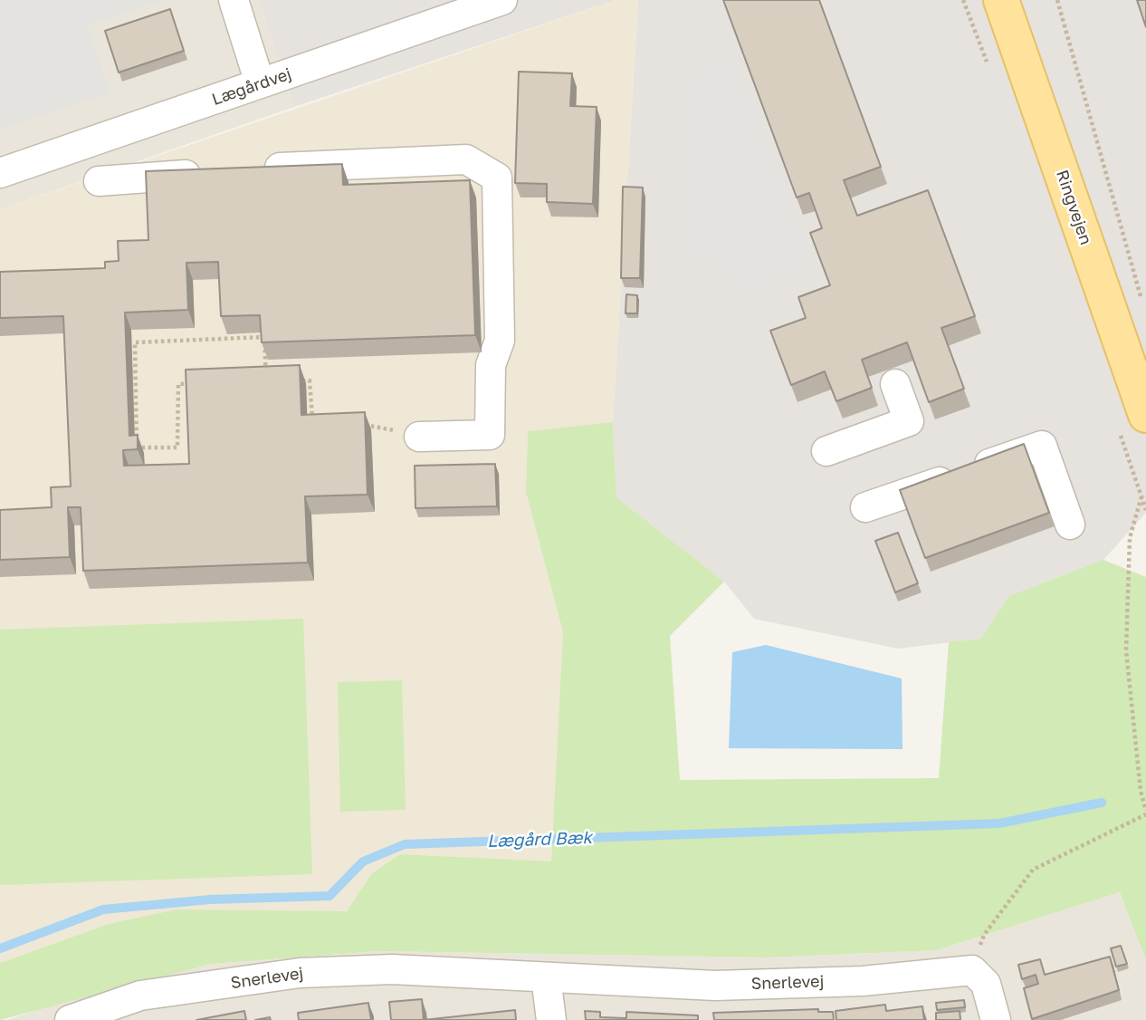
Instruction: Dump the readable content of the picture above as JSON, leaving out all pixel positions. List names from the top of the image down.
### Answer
{
  "streets": {
    "main road": ["Ringvejen"],
    "street": ["Lægårdvej", "Snerlevej"]
  },
  "water": ["Lægård Bæk"]
}
